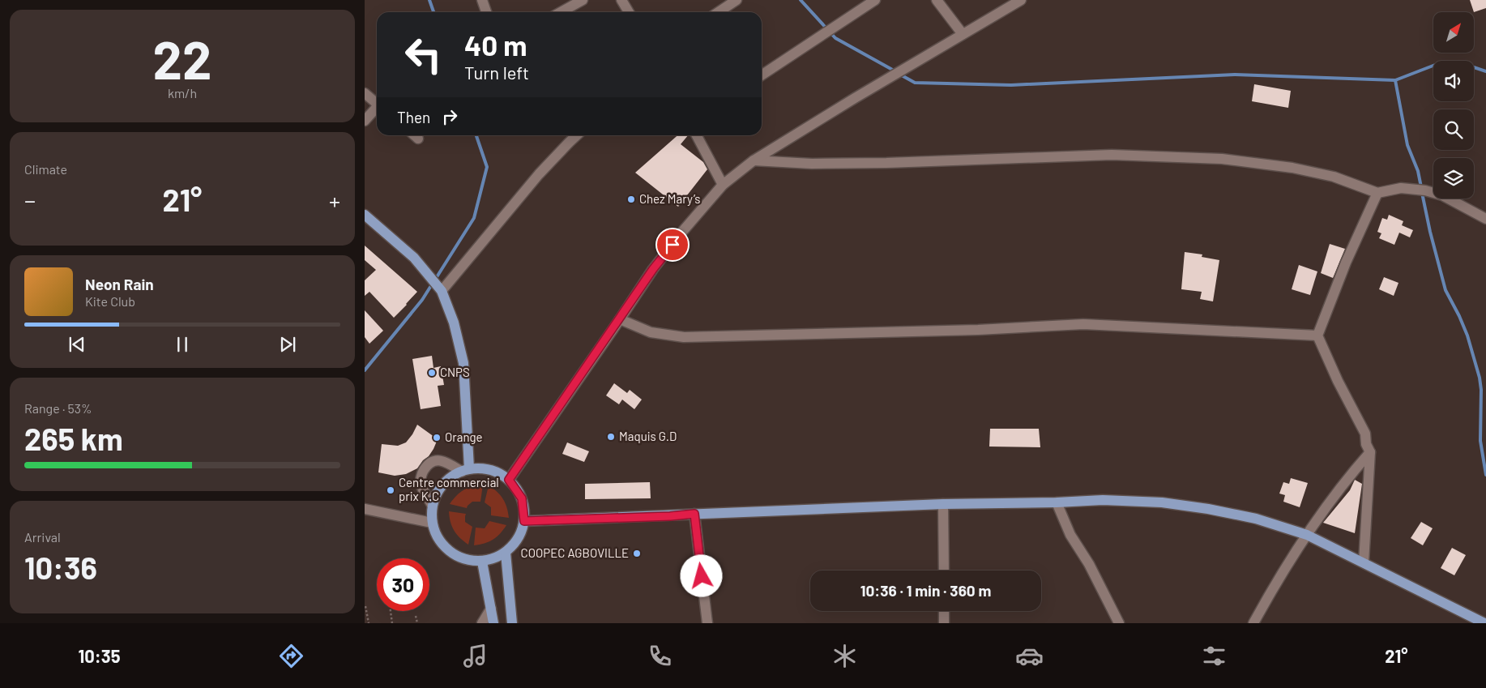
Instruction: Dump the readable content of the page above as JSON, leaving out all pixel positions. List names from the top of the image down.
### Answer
{
  "places": [
    "Chez Mary’s",
    "CNPS",
    "Maquis G.D",
    "Orange",
    "Centre commercial prix K.C",
    "COOPEC AGBOVILLE"
  ],
  "north": "top right",
  "page": {
    "tile": [
      ["22", "km/h"],
      "Climate",
      ["Range · 53%", "265 km"],
      ["Arrival", "10:36"]
    ],
    "turn": ["40 m", "Turn left"],
    "then": "Then",
    "heat": ["−", "21°", "+"],
    "song": ["Neon Rain", "Kite Club"],
    "limit": "30",
    "trip": "10:36 · 1 min · 360 m",
    "tabs": ["10:35", "21°"]
  }
}
